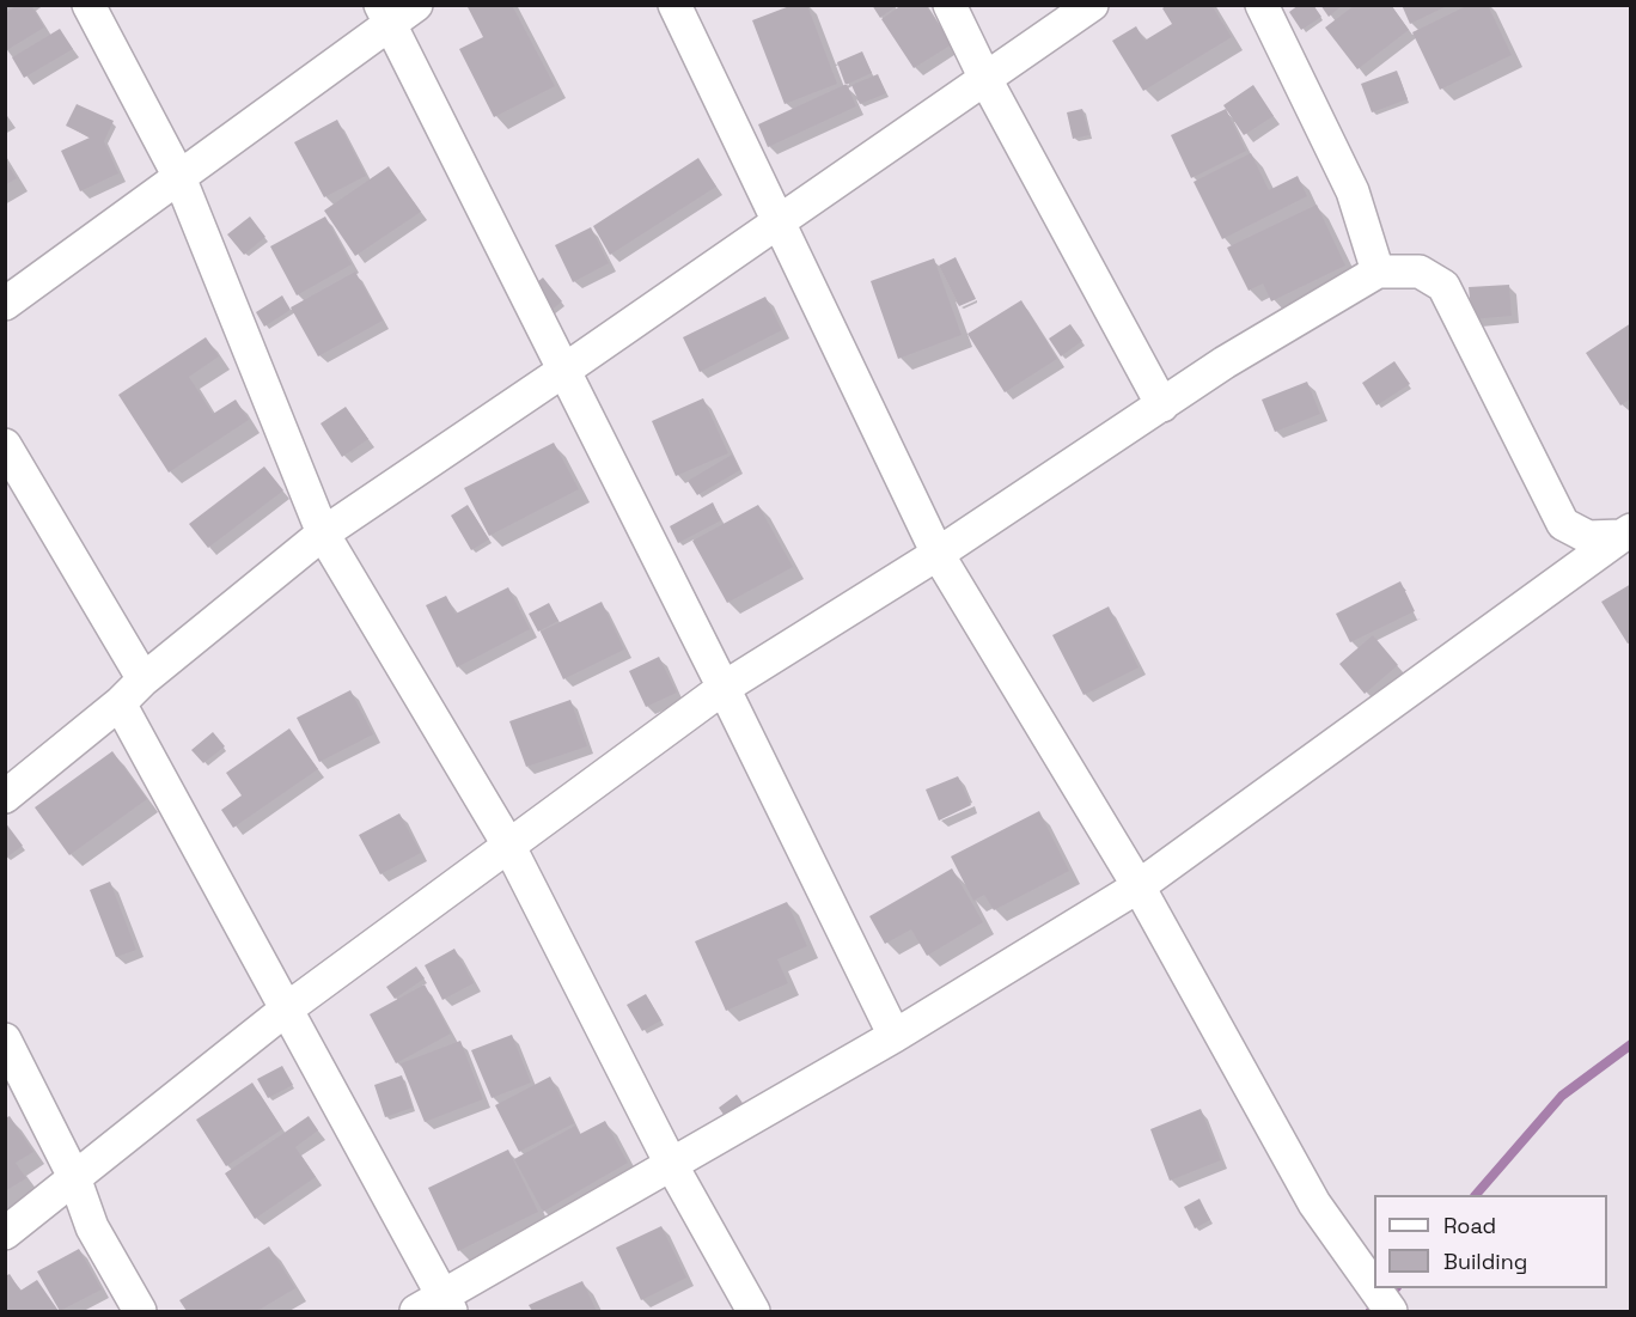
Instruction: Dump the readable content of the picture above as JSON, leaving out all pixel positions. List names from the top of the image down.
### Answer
{
  "legend": ["Road", "Building"]
}
